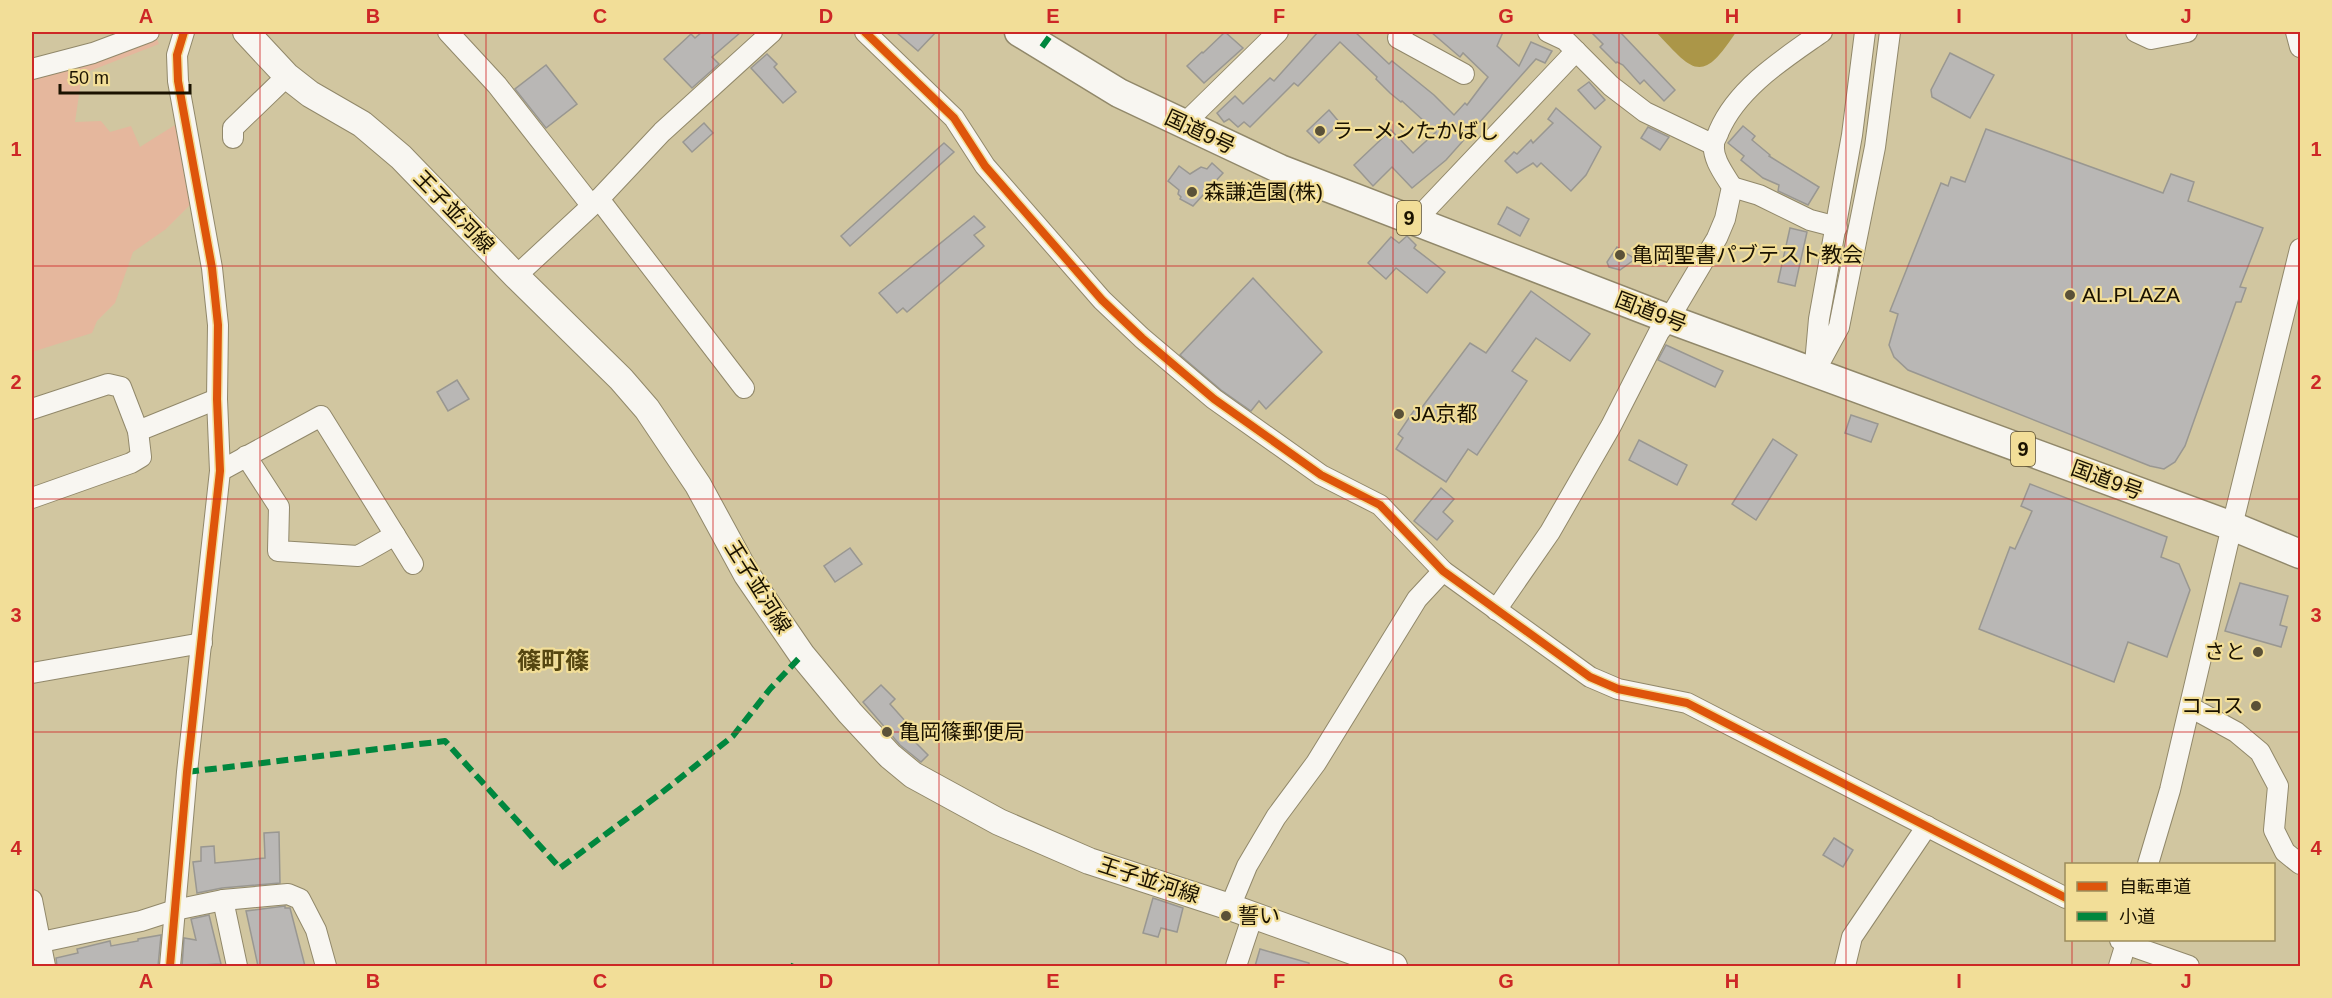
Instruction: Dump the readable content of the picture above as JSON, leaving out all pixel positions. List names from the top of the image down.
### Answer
{
  "streets": {
    "highway": ["国道9号", "9"],
    "main road": ["王子並河線"]
  },
  "districts": ["篠町篠"],
  "places": [
    "ラーメンたかばし",
    "森謙造園(株)",
    "亀岡聖書パブテスト教会",
    "AL.PLAZA",
    "JA京都",
    "さと",
    "ココス",
    "亀岡篠郵便局",
    "誓い"
  ],
  "legend": ["自転車道", "小道"],
  "scale_bar": "50 m",
  "grid": {
    "columns": [
      "A",
      "B",
      "C",
      "D",
      "E",
      "F",
      "G",
      "H",
      "I",
      "J"
    ],
    "rows": [
      "1",
      "2",
      "3",
      "4"
    ]
  }
}
